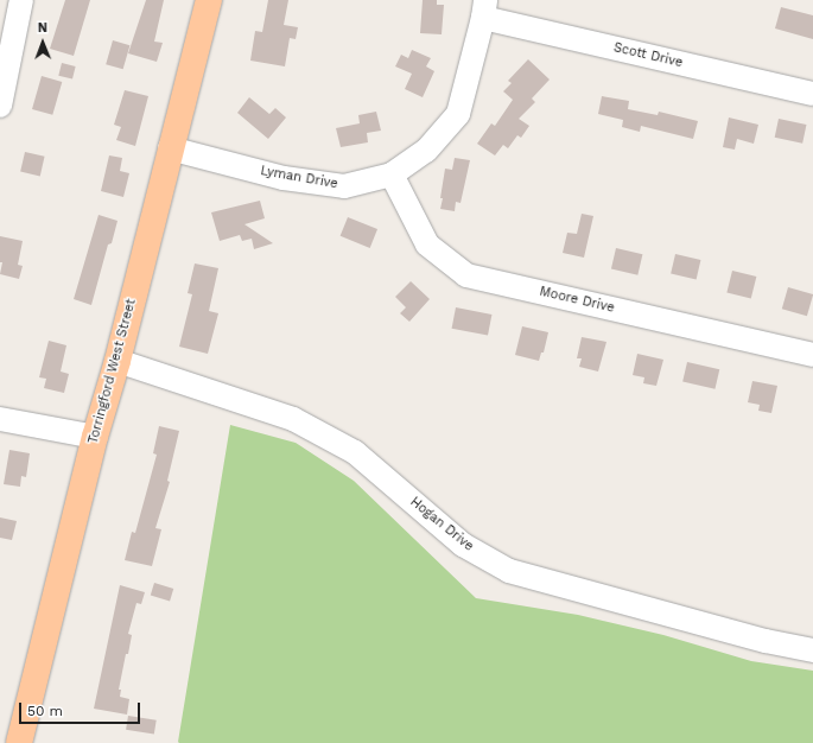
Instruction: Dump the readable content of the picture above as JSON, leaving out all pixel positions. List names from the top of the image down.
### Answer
{
  "streets": {
    "main road": ["Torringford West Street"],
    "street": [
      "Scott Drive",
      "Lyman Drive",
      "Moore Drive",
      "Hogan Drive"
    ]
  },
  "crossings": [
    ["Scott Drive", "Lyman Drive"],
    ["Lyman Drive", "Moore Drive"],
    ["Lyman Drive", "Torringford West Street"],
    ["Torringford West Street", "Hogan Drive"]
  ],
  "scale_bar": "50 m",
  "north": "top"
}
